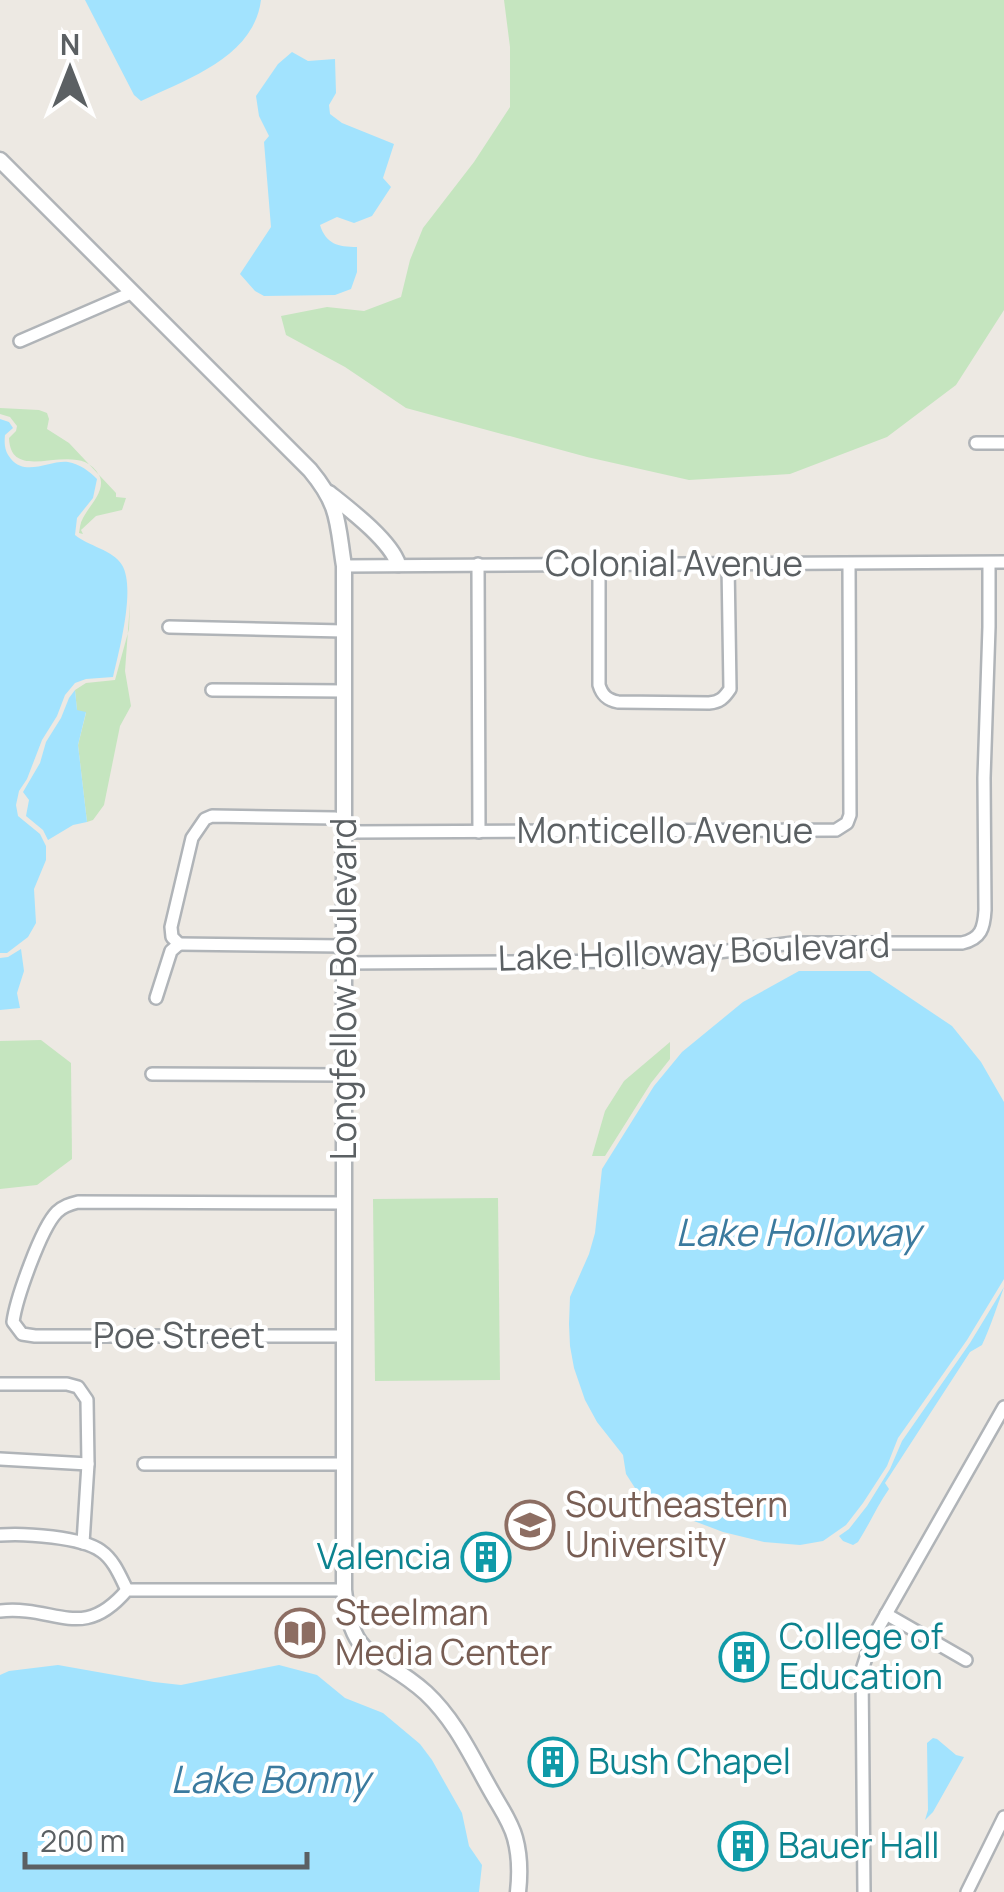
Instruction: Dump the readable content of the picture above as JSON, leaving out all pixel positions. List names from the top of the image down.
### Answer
{
  "streets": {
    "street": [
      "Colonial Avenue",
      "Monticello Avenue",
      "Lake Holloway Boulevard",
      "Longfellow Boulevard",
      "Poe Street"
    ]
  },
  "crossings": [
    ["Colonial Avenue", "Monticello Avenue"],
    ["Colonial Avenue", "Lake Holloway Boulevard"],
    ["Colonial Avenue", "Longfellow Boulevard"],
    ["Monticello Avenue", "Longfellow Boulevard"],
    ["Lake Holloway Boulevard", "Longfellow Boulevard"],
    ["Longfellow Boulevard", "Poe Street"]
  ],
  "water": ["Lake Holloway", "Lake Bonny"],
  "places": {
    "school or university": ["Southeastern University"],
    "building": [
      "Valencia",
      "College of Education",
      "Bush Chapel",
      "Bauer Hall"
    ],
    "library": ["Steelman Media Center"]
  },
  "scale_bar": "200 m",
  "north": "top"
}
